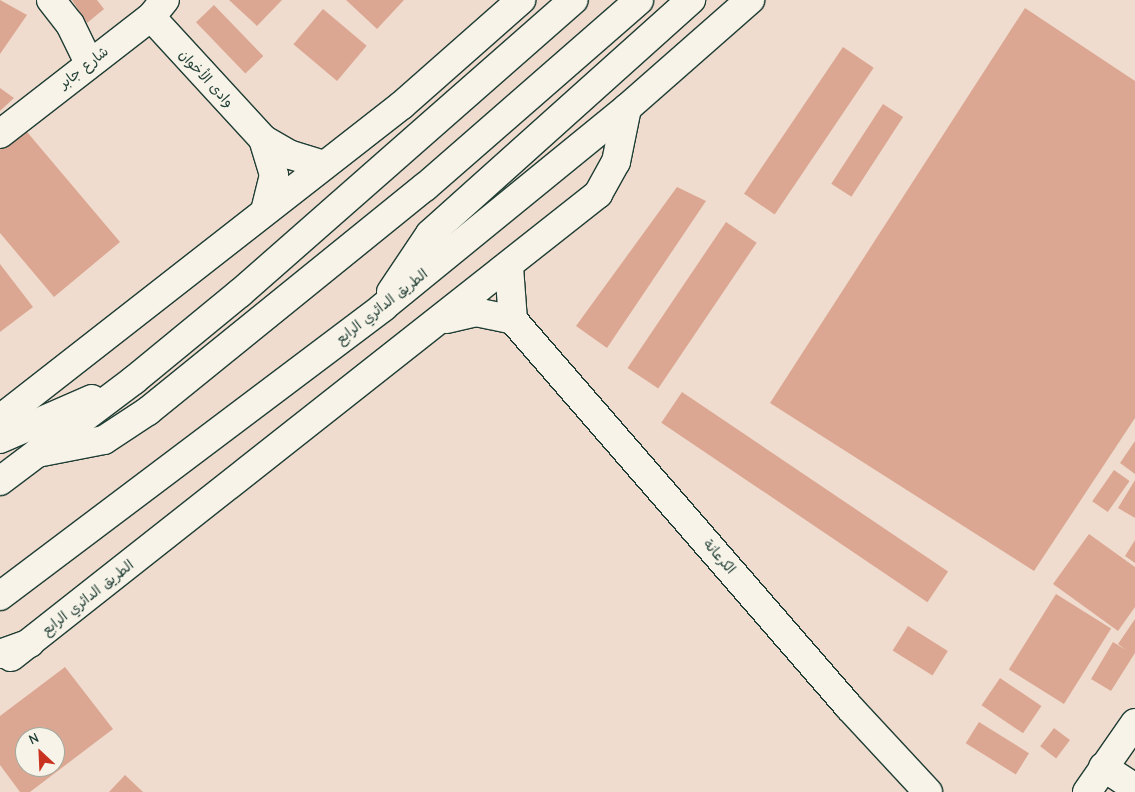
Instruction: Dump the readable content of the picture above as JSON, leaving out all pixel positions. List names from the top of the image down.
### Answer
{
  "streets": {
    "main road": [
      "شارع جابر",
      "وادى الأخوان",
      "الطريق الدائري الرابع",
      "الكرعانة"
    ]
  },
  "crossings": [
    ["شارع جابر", "وادى الأخوان"]
  ],
  "north": "top left"
}
